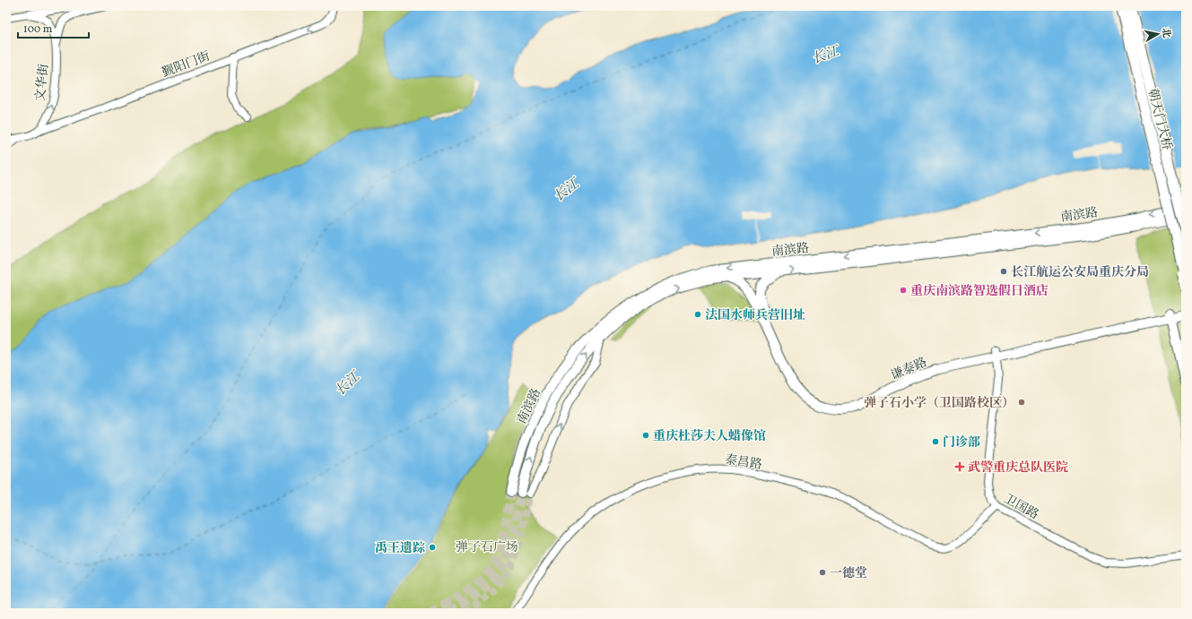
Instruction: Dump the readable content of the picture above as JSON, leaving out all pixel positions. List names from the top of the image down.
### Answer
{
  "streets": {
    "highway": ["朝天门大桥"],
    "main road": ["南滨路", "谦泰路"],
    "street": [
      "觐阳门街",
      "文华街",
      "泰昌路",
      "卫国路"
    ]
  },
  "crossings": [
    ["觐阳门街", "文华街"],
    ["南滨路", "谦泰路"],
    ["谦泰路", "卫国路"],
    ["泰昌路", "卫国路"]
  ],
  "one_way": ["文华街"],
  "water": ["长江"],
  "parks": ["弹子石广场"],
  "places": {
    "other": [
      "长江航运公安局重庆分局",
      "重庆南滨路智选假日酒店",
      "法国水师兵营旧址",
      "弹子石小学（卫国路校区）",
      "重庆杜莎夫人蜡像馆",
      "门诊部",
      "禹王遗踪",
      "一德堂"
    ],
    "health": ["武警重庆总队医院"]
  },
  "scale_bar": "100 m",
  "north": "right"
}
